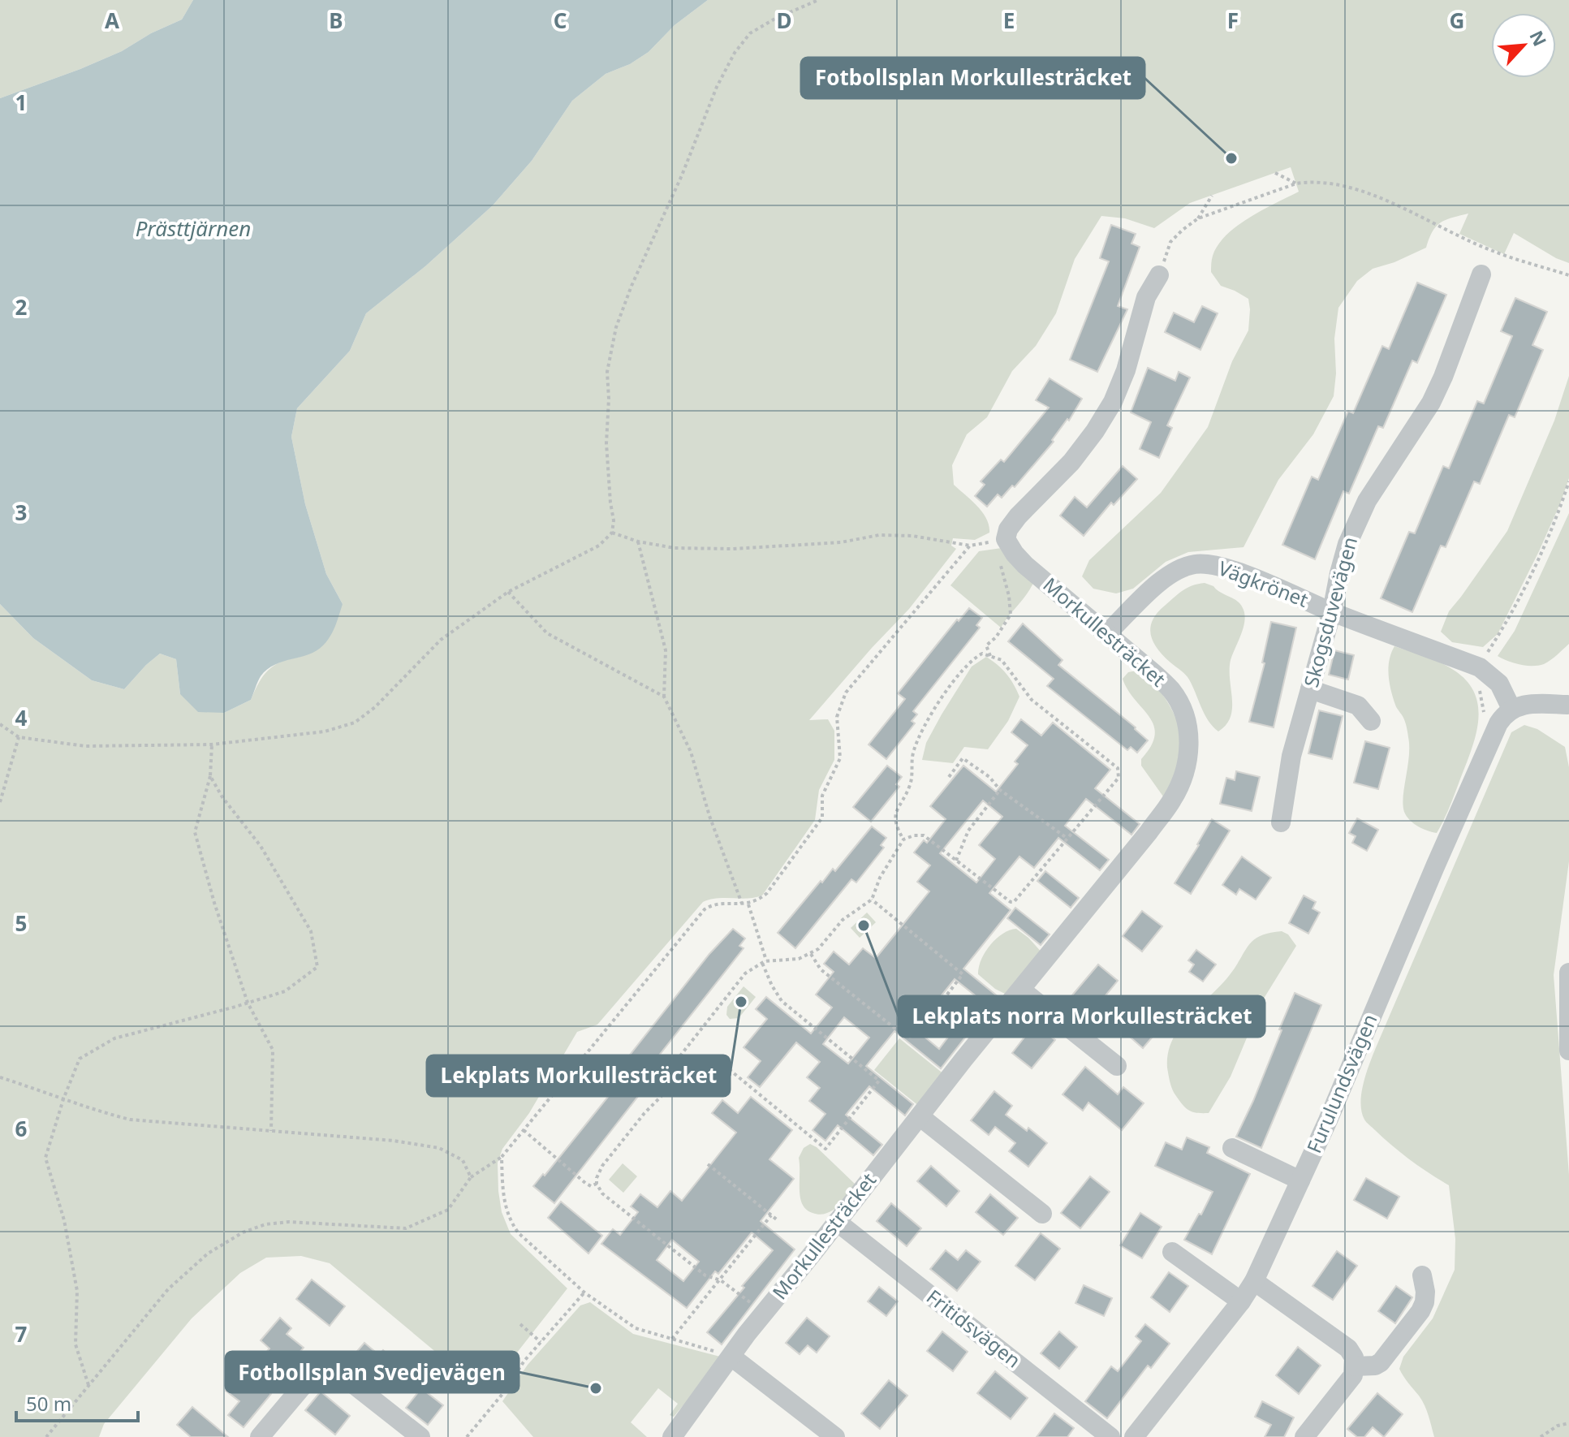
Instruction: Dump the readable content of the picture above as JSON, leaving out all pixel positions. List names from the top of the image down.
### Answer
{
  "streets": {
    "street": [
      "Vägkrönet",
      "Skogsduvevägen",
      "Morkullesträcket",
      "Furulundsvägen",
      "Fritidsvägen"
    ]
  },
  "crossings": [
    ["Vägkrönet", "Skogsduvevägen"],
    ["Vägkrönet", "Morkullesträcket"],
    ["Vägkrönet", "Furulundsvägen"],
    ["Morkullesträcket", "Fritidsvägen"]
  ],
  "water": ["Prästtjärnen"],
  "places": [
    "Fotbollsplan Morkullesträcket",
    "Lekplats norra Morkullesträcket",
    "Lekplats Morkullesträcket",
    "Fotbollsplan Svedjevägen"
  ],
  "scale_bar": "50 m",
  "north": "top right",
  "grid": {
    "columns": [
      "A",
      "B",
      "C",
      "D",
      "E",
      "F",
      "G"
    ],
    "rows": [
      "1",
      "2",
      "3",
      "4",
      "5",
      "6",
      "7"
    ]
  }
}
